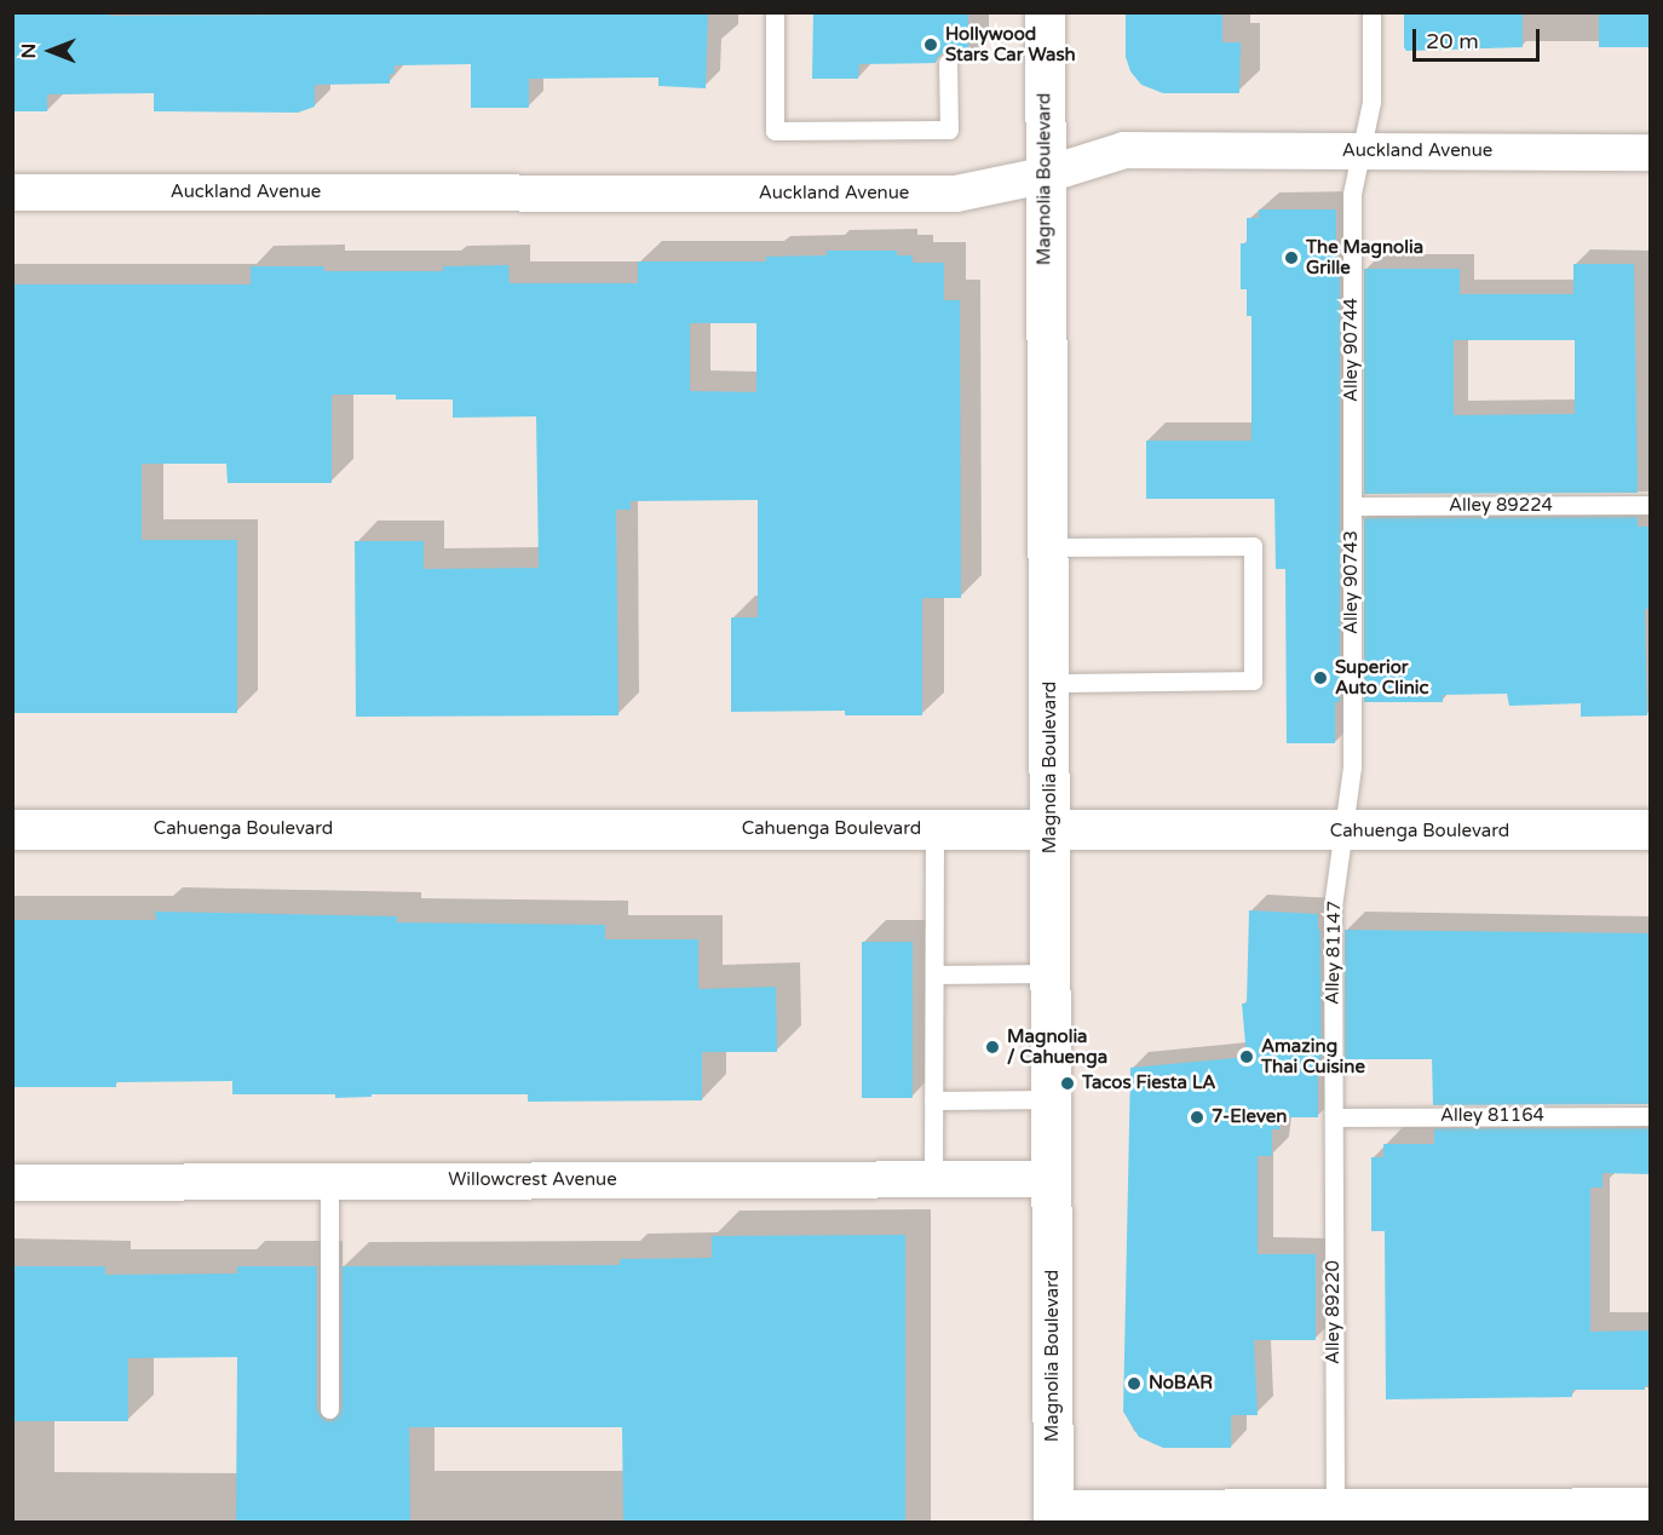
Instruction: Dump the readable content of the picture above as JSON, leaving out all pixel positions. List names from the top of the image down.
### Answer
{
  "streets": {
    "main road": ["Magnolia Boulevard", "Cahuenga Boulevard"],
    "street": ["Auckland Avenue", "Willowcrest Avenue"],
    "lane": [
      "Alley 90744",
      "Alley 89224",
      "Alley 90743",
      "Alley 81147",
      "Alley 81164",
      "Alley 89220"
    ]
  },
  "crossings": [
    ["Auckland Avenue", "Magnolia Boulevard"],
    ["Auckland Avenue", "Alley 90744"],
    ["Magnolia Boulevard", "Cahuenga Boulevard"],
    ["Magnolia Boulevard", "Willowcrest Avenue"],
    ["Alley 90744", "Alley 89224"],
    ["Alley 90744", "Alley 90743"],
    ["Alley 89224", "Alley 90743"],
    ["Alley 90743", "Cahuenga Boulevard"],
    ["Alley 90743", "Alley 81147"],
    ["Cahuenga Boulevard", "Alley 81147"],
    ["Alley 81147", "Alley 81164"],
    ["Alley 81147", "Alley 89220"],
    ["Alley 81164", "Alley 89220"]
  ],
  "places": [
    "Hollywood Stars Car Wash",
    "The Magnolia Grille",
    "Superior Auto Clinic",
    "Magnolia / Cahuenga",
    "Amazing Thai Cuisine",
    "Tacos Fiesta LA",
    "7-Eleven",
    "NoBAR"
  ],
  "scale_bar": "20 m",
  "north": "left"
}
